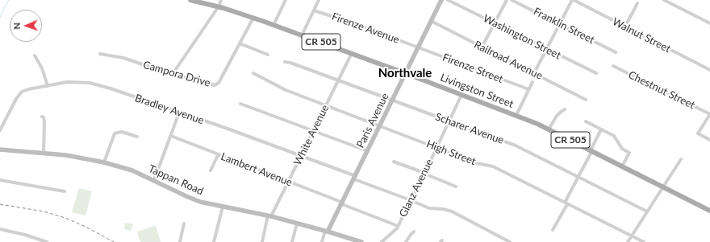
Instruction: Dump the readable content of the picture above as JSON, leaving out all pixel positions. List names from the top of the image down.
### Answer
{
  "streets": {
    "main road": ["CR 505", "Livingston Street"],
    "street": [
      "Franklin Street",
      "Firenze Avenue",
      "Walnut Street",
      "Washington Street",
      "Railroad Avenue",
      "Firenze Street",
      "Campora Drive",
      "Chestnut Street",
      "Bradley Avenue",
      "Paris Avenue",
      "Scharer Avenue",
      "White Avenue",
      "High Street",
      "Lambert Avenue",
      "Tappan Road",
      "Glanz Avenue"
    ]
  },
  "crossings": [
    ["Firenze Avenue", "Firenze Street"],
    ["Firenze Avenue", "Paris Avenue"],
    ["Railroad Avenue", "Paris Avenue"],
    ["Firenze Street", "Paris Avenue"],
    ["Campora Drive", "Livingston Street"],
    ["Livingston Street", "Paris Avenue"],
    ["Livingston Street", "White Avenue"],
    ["Livingston Street", "Glanz Avenue"],
    ["Bradley Avenue", "Paris Avenue"],
    ["Bradley Avenue", "White Avenue"],
    ["Bradley Avenue", "Glanz Avenue"],
    ["Paris Avenue", "Scharer Avenue"],
    ["Paris Avenue", "High Street"],
    ["Paris Avenue", "Lambert Avenue"],
    ["Paris Avenue", "Tappan Road"],
    ["Scharer Avenue", "White Avenue"],
    ["Scharer Avenue", "Glanz Avenue"],
    ["White Avenue", "High Street"],
    ["White Avenue", "Lambert Avenue"],
    ["White Avenue", "Tappan Road"],
    ["High Street", "Glanz Avenue"],
    ["Lambert Avenue", "Glanz Avenue"]
  ],
  "districts": ["Northvale"],
  "north": "left"
}
